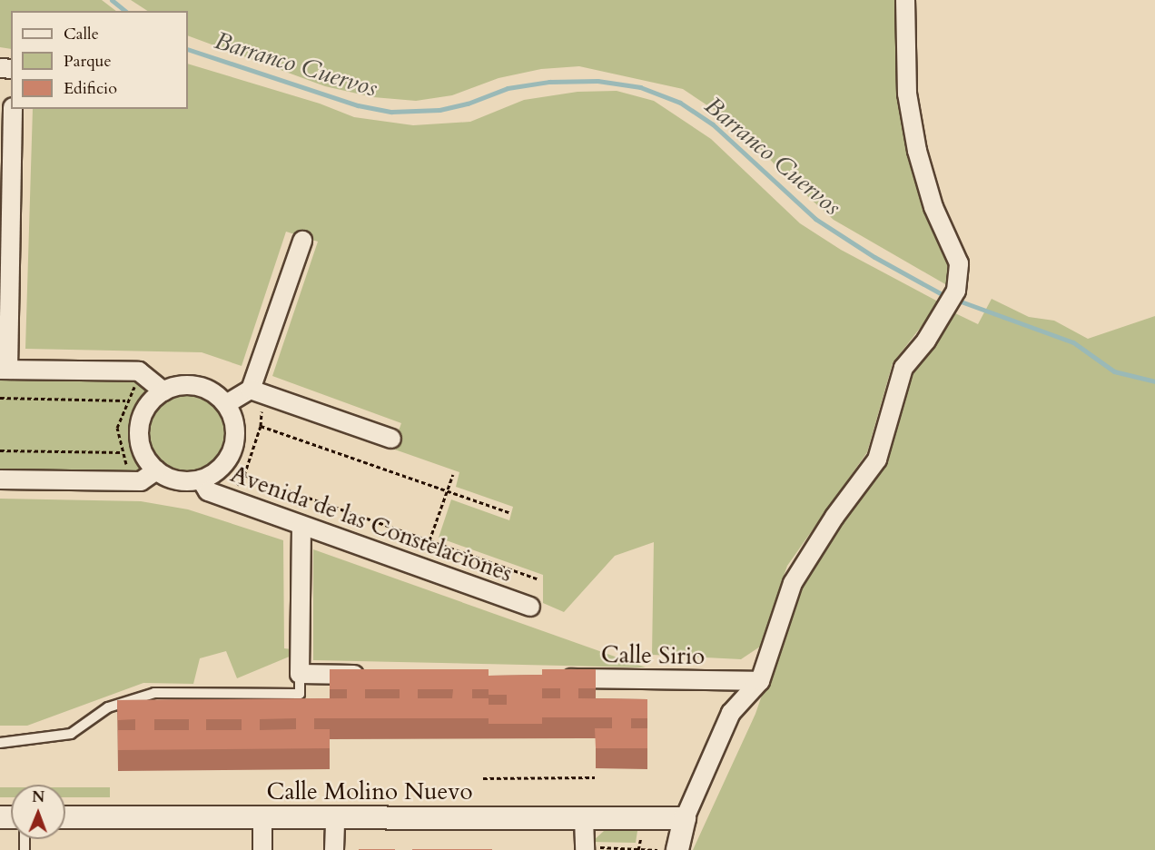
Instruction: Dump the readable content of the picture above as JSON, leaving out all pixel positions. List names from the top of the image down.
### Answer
{
  "streets": {
    "street": ["Avenida de las Constelaciones", "Calle Sirio", "Calle Molino Nuevo"]
  },
  "water": ["Barranco Cuervos"],
  "legend": ["Calle", "Parque", "Edificio"],
  "north": "top"
}
